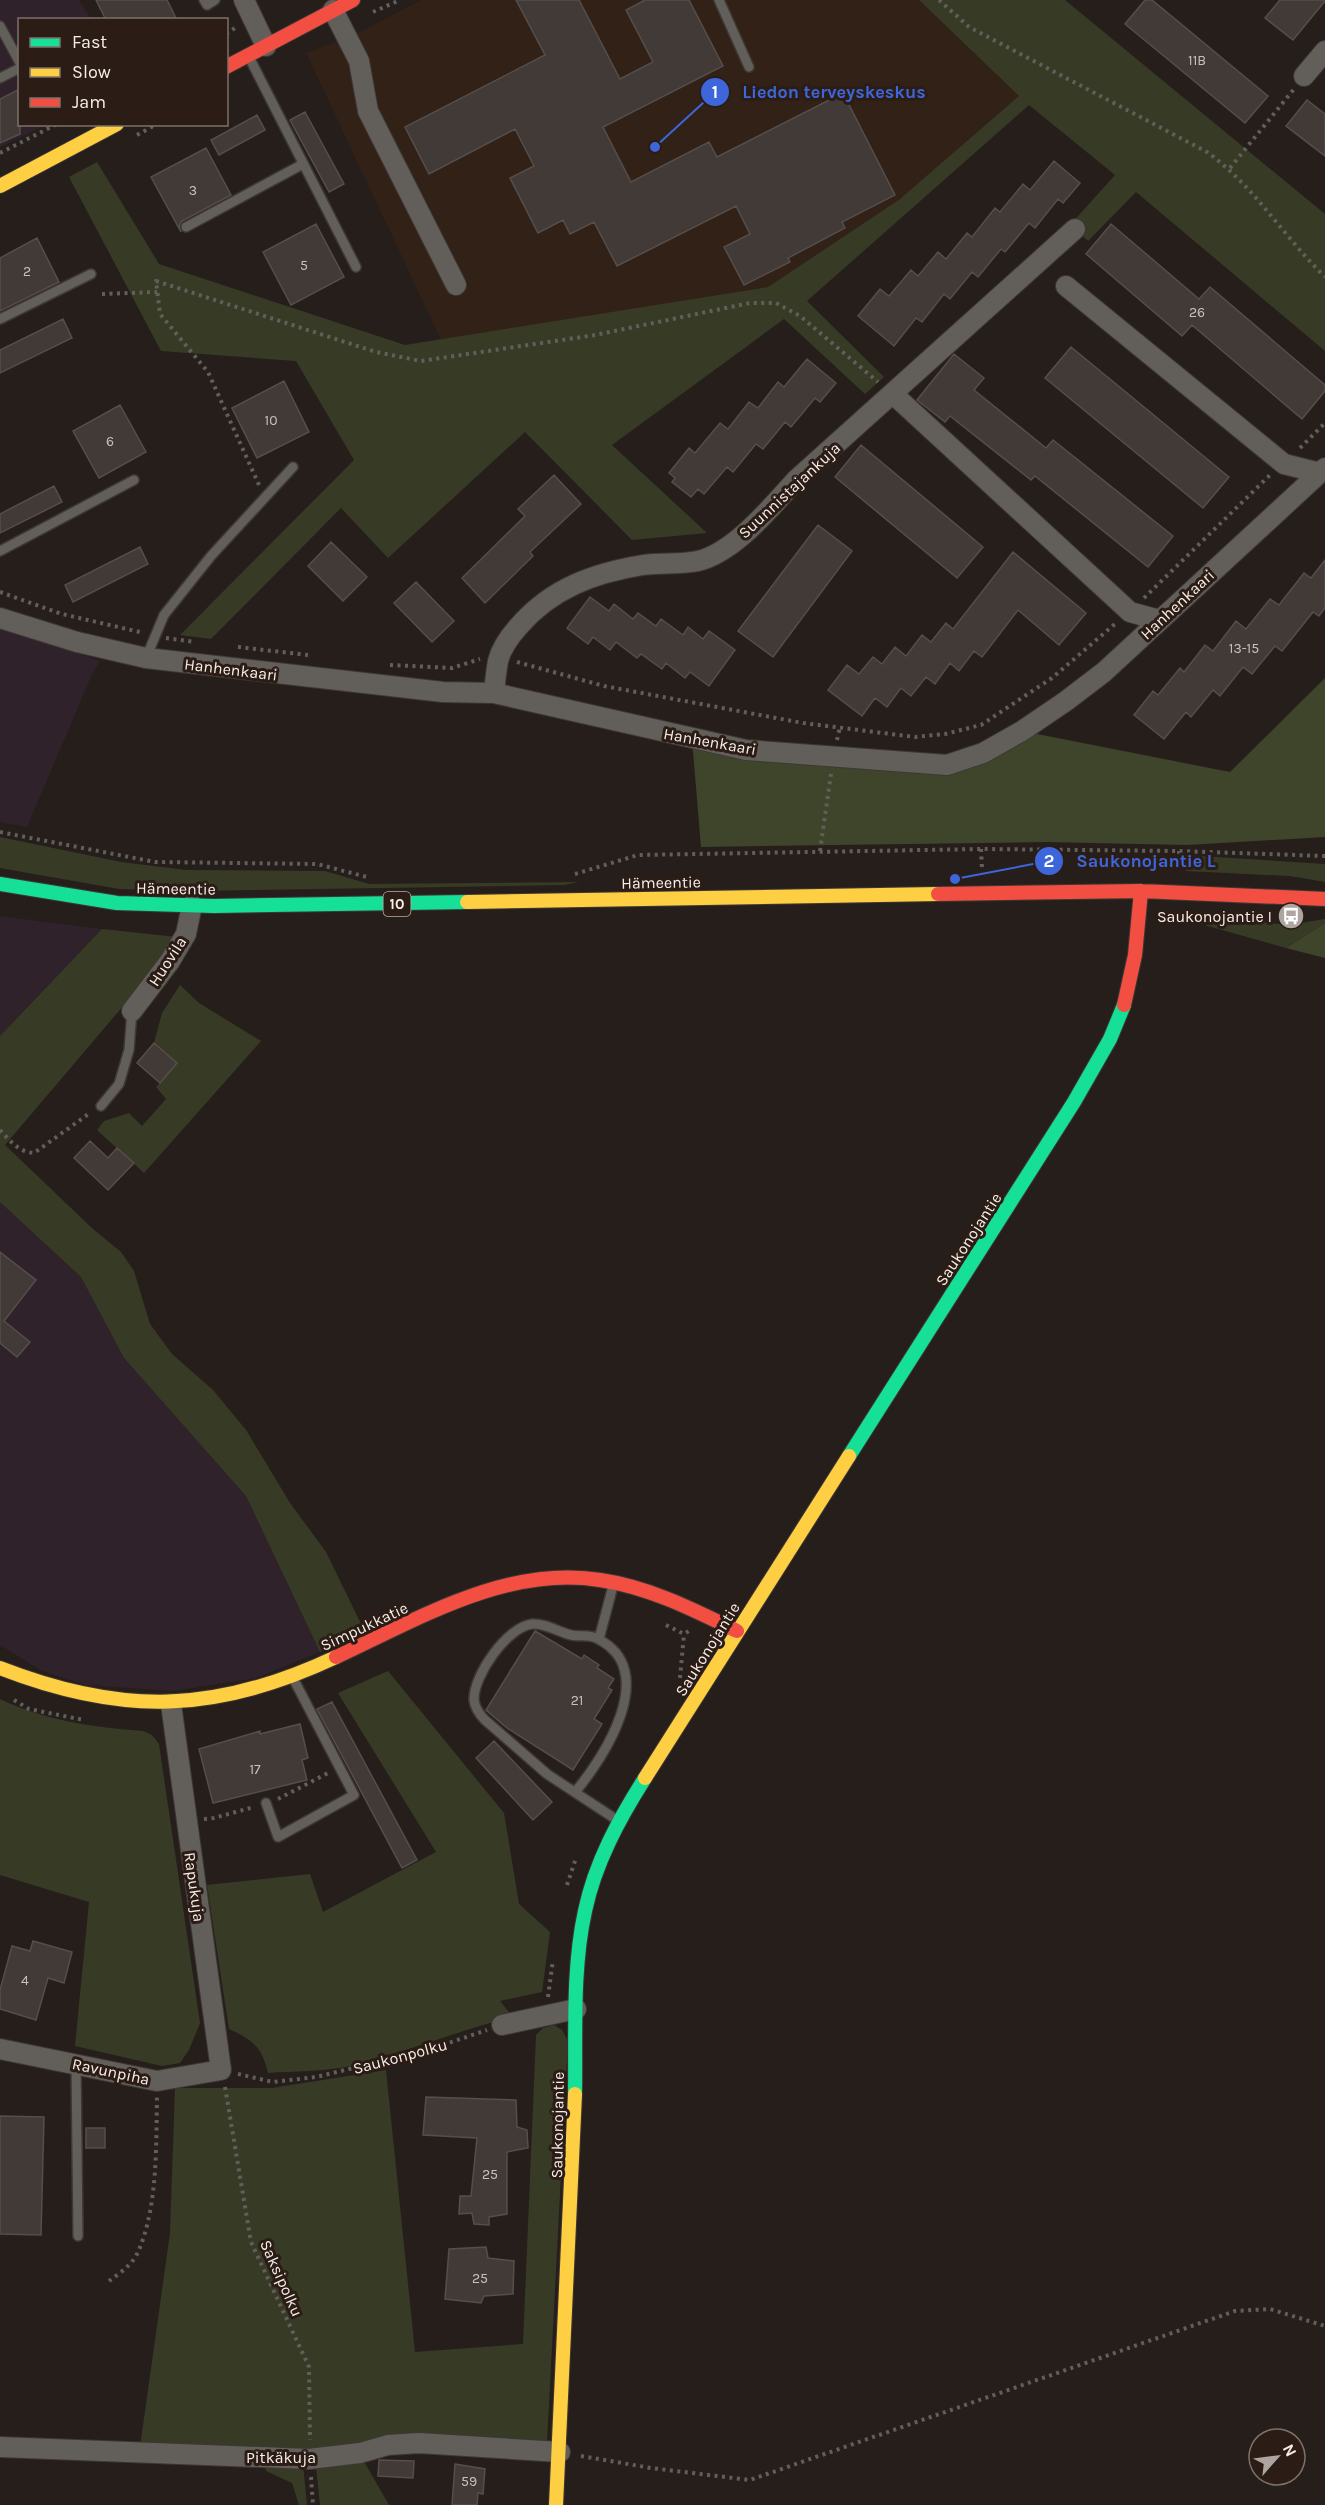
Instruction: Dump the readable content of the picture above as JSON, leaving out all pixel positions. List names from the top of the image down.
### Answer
{
  "streets": {
    "main road": [
      "Hämeentie",
      "10",
      "Saukonojantie",
      "Simpukkatie"
    ],
    "street": [
      "Suunnistajankuja",
      "Hanhenkaari",
      "Huovila",
      "Rapukuja",
      "Ravunpiha",
      "Pitkäkuja"
    ],
    "path": ["Saukonpolku", "Saksipolku"]
  },
  "crossings": [
    ["Suunnistajankuja", "Hanhenkaari"],
    ["Hämeentie", "Huovila"],
    ["Hämeentie", "Saukonojantie"],
    ["Saukonojantie", "Simpukkatie"],
    ["Saukonojantie", "Pitkäkuja"],
    ["Simpukkatie", "Rapukuja"],
    ["Rapukuja", "Saukonpolku"],
    ["Rapukuja", "Ravunpiha"],
    ["Rapukuja", "Saksipolku"],
    ["Saukonpolku", "Ravunpiha"],
    ["Saukonpolku", "Saksipolku"],
    ["Ravunpiha", "Saksipolku"],
    ["Saksipolku", "Pitkäkuja"]
  ],
  "places": {
    "other": ["Liedon terveyskeskus", "Saukonojantie L"],
    "bus stop": ["Saukonojantie I"]
  },
  "house_numbers": [
    "11B",
    "3",
    "5",
    "2",
    "26",
    "10",
    "6",
    "13-15",
    "21",
    "17",
    "4",
    "25",
    "25",
    "59"
  ],
  "legend": ["Fast", "Slow", "Jam"],
  "north": "top right"
}
